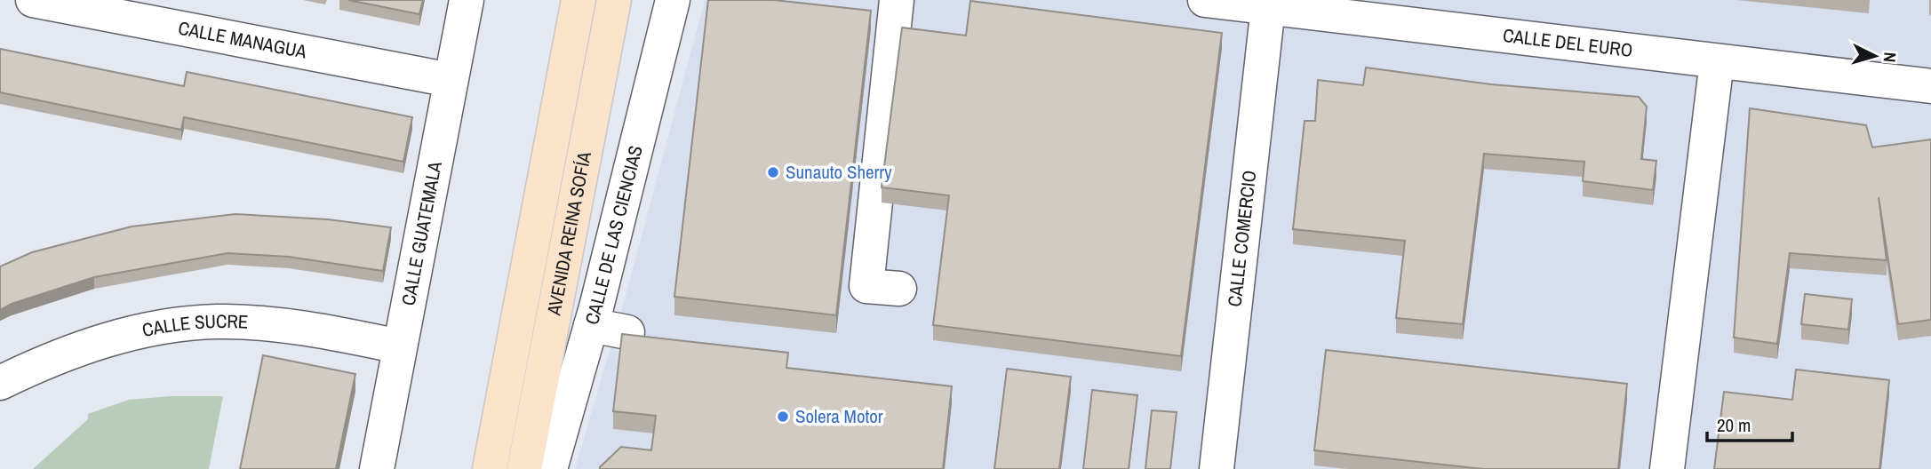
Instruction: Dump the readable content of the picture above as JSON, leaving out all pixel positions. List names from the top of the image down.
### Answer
{
  "streets": {
    "main road": ["AVENIDA REINA SOFÍA"],
    "street": [
      "CALLE MANAGUA",
      "CALLE DEL EURO",
      "CALLE GUATEMALA",
      "CALLE DE LAS CIENCIAS",
      "CALLE COMERCIO",
      "CALLE SUCRE"
    ]
  },
  "crossings": [
    ["CALLE MANAGUA", "CALLE GUATEMALA"],
    ["CALLE DEL EURO", "CALLE COMERCIO"],
    ["CALLE GUATEMALA", "CALLE SUCRE"]
  ],
  "places": ["Sunauto Sherry", "Solera Motor"],
  "scale_bar": "20 m",
  "north": "right"
}
